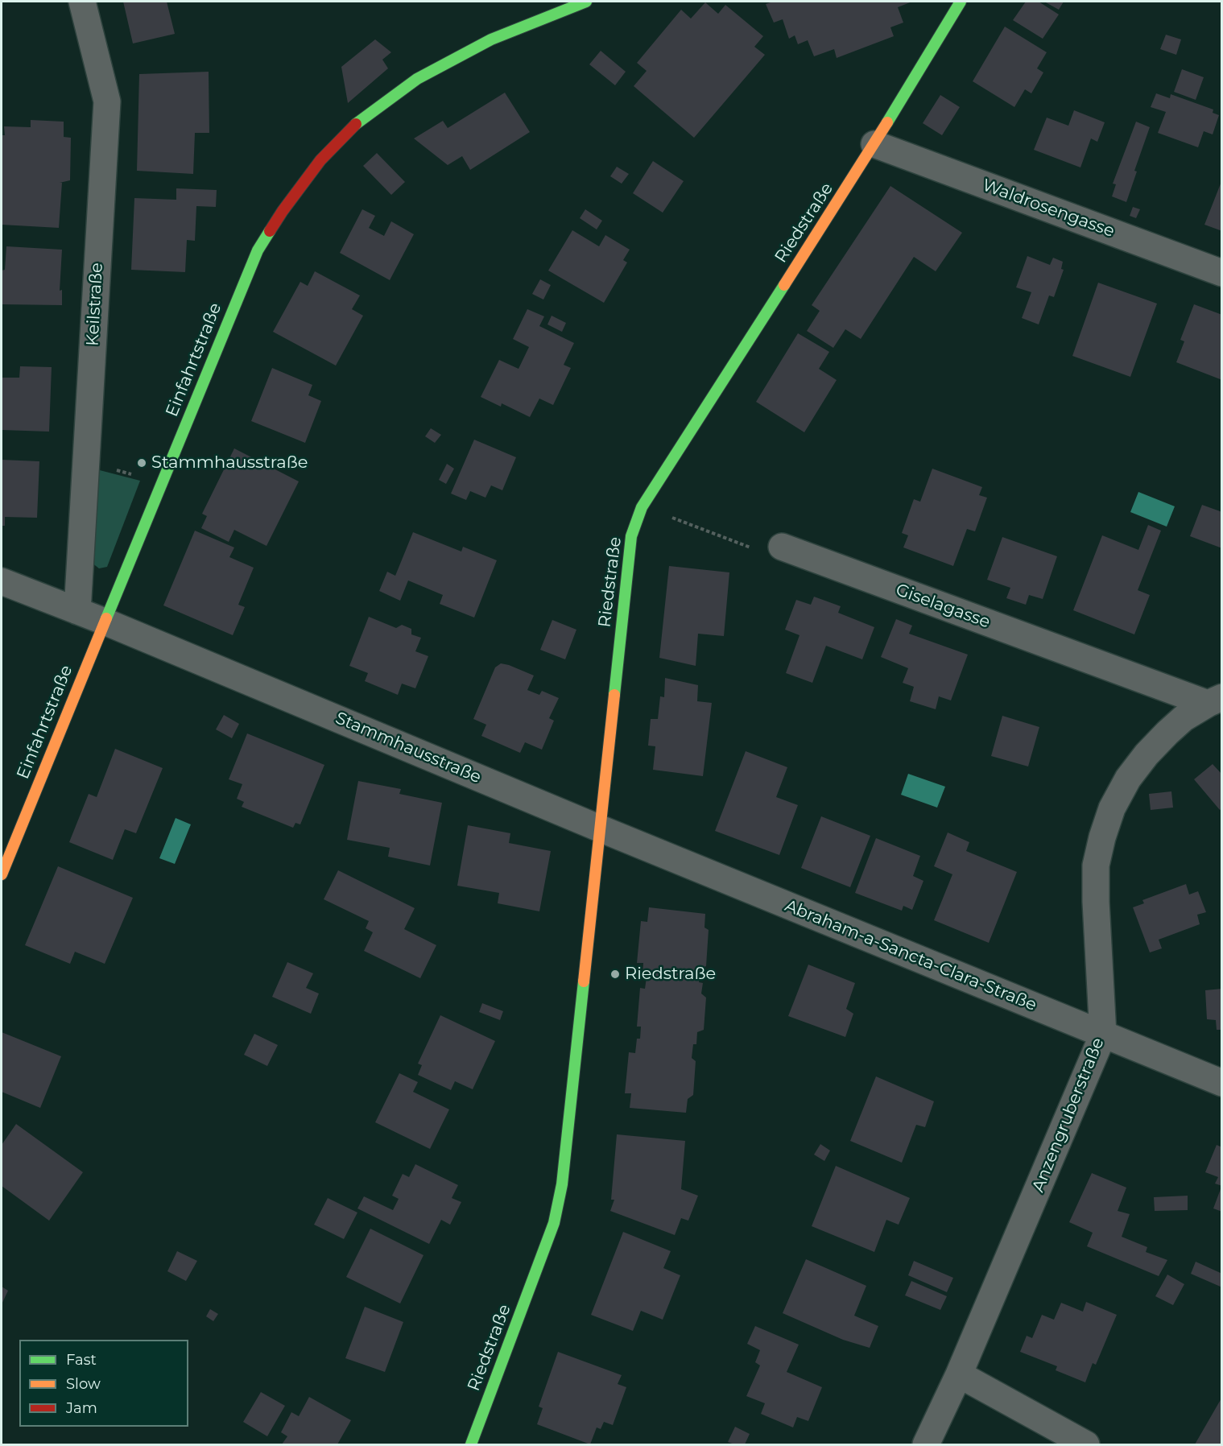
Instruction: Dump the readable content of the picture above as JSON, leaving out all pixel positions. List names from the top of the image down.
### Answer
{
  "streets": {
    "street": [
      "Waldrosengasse",
      "Riedstraße",
      "Keilstraße",
      "Einfahrtstraße",
      "Giselagasse",
      "Stammhausstraße",
      "Abraham-a-Sancta-Clara-Straße",
      "Anzengruberstraße"
    ]
  },
  "crossings": [
    ["Waldrosengasse", "Riedstraße"],
    ["Riedstraße", "Stammhausstraße"],
    ["Riedstraße", "Abraham-a-Sancta-Clara-Straße"],
    ["Keilstraße", "Stammhausstraße"],
    ["Einfahrtstraße", "Stammhausstraße"],
    ["Giselagasse", "Anzengruberstraße"],
    ["Stammhausstraße", "Abraham-a-Sancta-Clara-Straße"],
    ["Abraham-a-Sancta-Clara-Straße", "Anzengruberstraße"]
  ],
  "places": ["Stammhausstraße", "Riedstraße"],
  "legend": ["Fast", "Slow", "Jam"]
}
